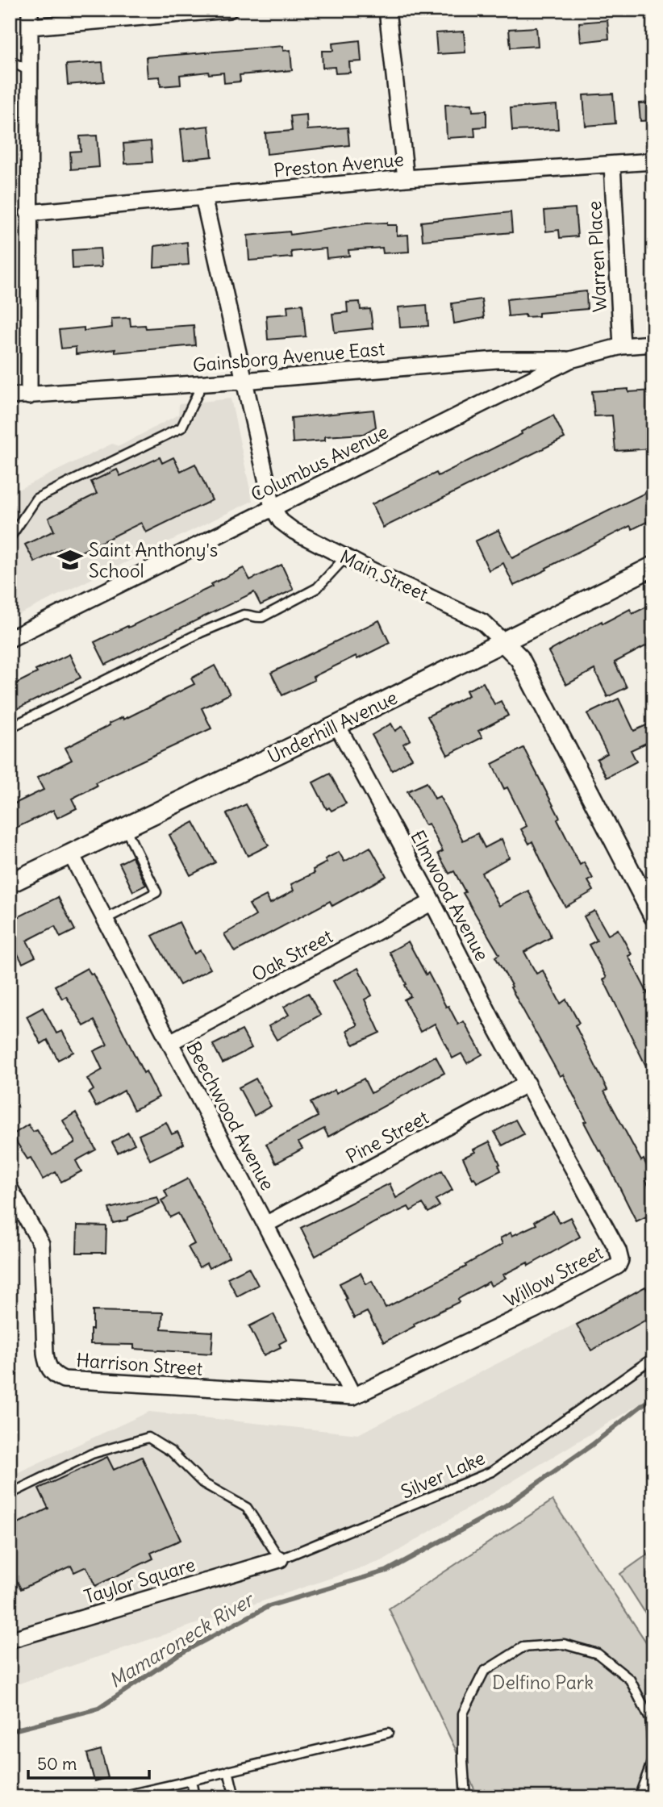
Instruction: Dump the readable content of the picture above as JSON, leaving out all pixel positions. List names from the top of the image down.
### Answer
{
  "streets": {
    "street": [
      "Preston Avenue",
      "Warren Place",
      "Gainsborg Avenue East",
      "Columbus Avenue",
      "Main Street",
      "Underhill Avenue",
      "Elmwood Avenue",
      "Oak Street",
      "Beechwood Avenue",
      "Pine Street",
      "Willow Street",
      "Harrison Street",
      "Taylor Square"
    ],
    "lane": ["Silver Lake"]
  },
  "crossings": [
    ["Preston Avenue", "Warren Place"],
    ["Preston Avenue", "Main Street"],
    ["Warren Place", "Columbus Avenue"],
    ["Gainsborg Avenue East", "Columbus Avenue"],
    ["Gainsborg Avenue East", "Main Street"],
    ["Columbus Avenue", "Main Street"],
    ["Main Street", "Underhill Avenue"],
    ["Underhill Avenue", "Elmwood Avenue"],
    ["Underhill Avenue", "Beechwood Avenue"],
    ["Elmwood Avenue", "Oak Street"],
    ["Elmwood Avenue", "Pine Street"],
    ["Elmwood Avenue", "Willow Street"],
    ["Oak Street", "Beechwood Avenue"],
    ["Beechwood Avenue", "Pine Street"],
    ["Beechwood Avenue", "Willow Street"],
    ["Beechwood Avenue", "Harrison Street"],
    ["Pine Street", "Willow Street"],
    ["Willow Street", "Harrison Street"],
    ["Silver Lake", "Taylor Square"]
  ],
  "water": ["Mamaroneck River"],
  "parks": ["Delfino Park"],
  "places": {
    "school or university": ["Saint Anthony's School"]
  },
  "scale_bar": "50 m"
}
